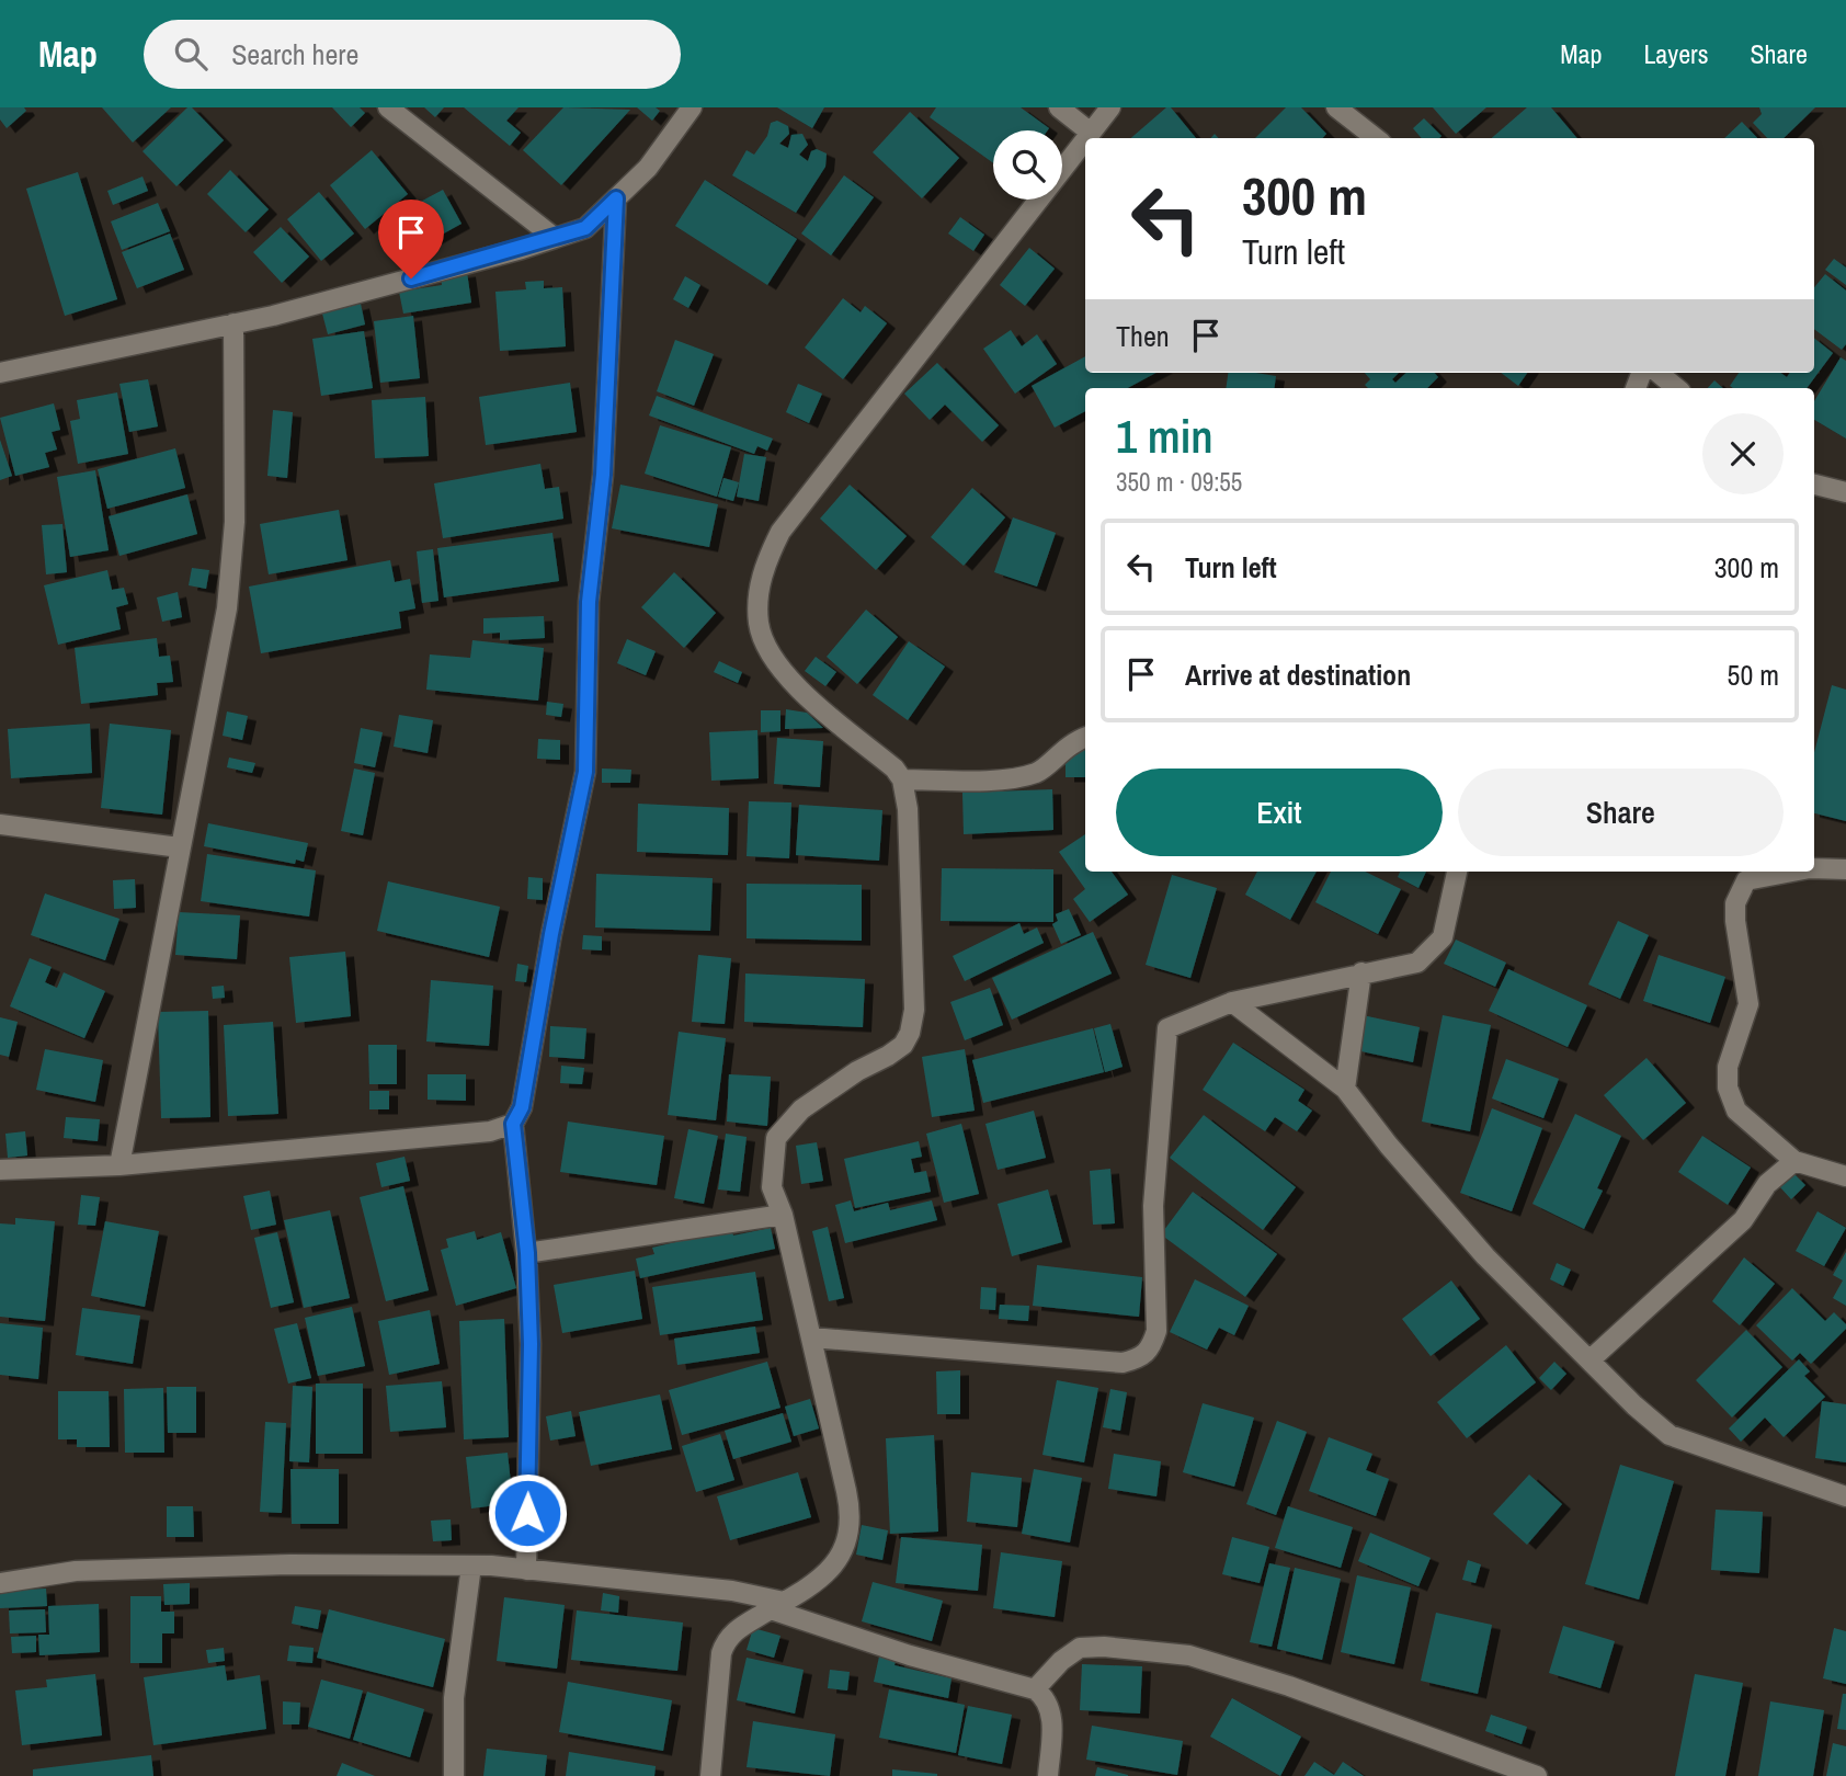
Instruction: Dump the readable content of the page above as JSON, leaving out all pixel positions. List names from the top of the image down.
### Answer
{
  "page": {
    "header": "Map",
    "search": "Search here",
    "nav": ["Map", "Layers", "Share"],
    "turn": ["300 m", "Turn left"],
    "then": "Then",
    "heading": ["1 min", "350 m · 09:55"],
    "list": [
      {
        "name": "Turn left",
        "value": "300 m"
      },
      {
        "name": "Arrive at destination",
        "value": "50 m"
      }
    ],
    "buttons": ["Exit", "Share"]
  }
}
